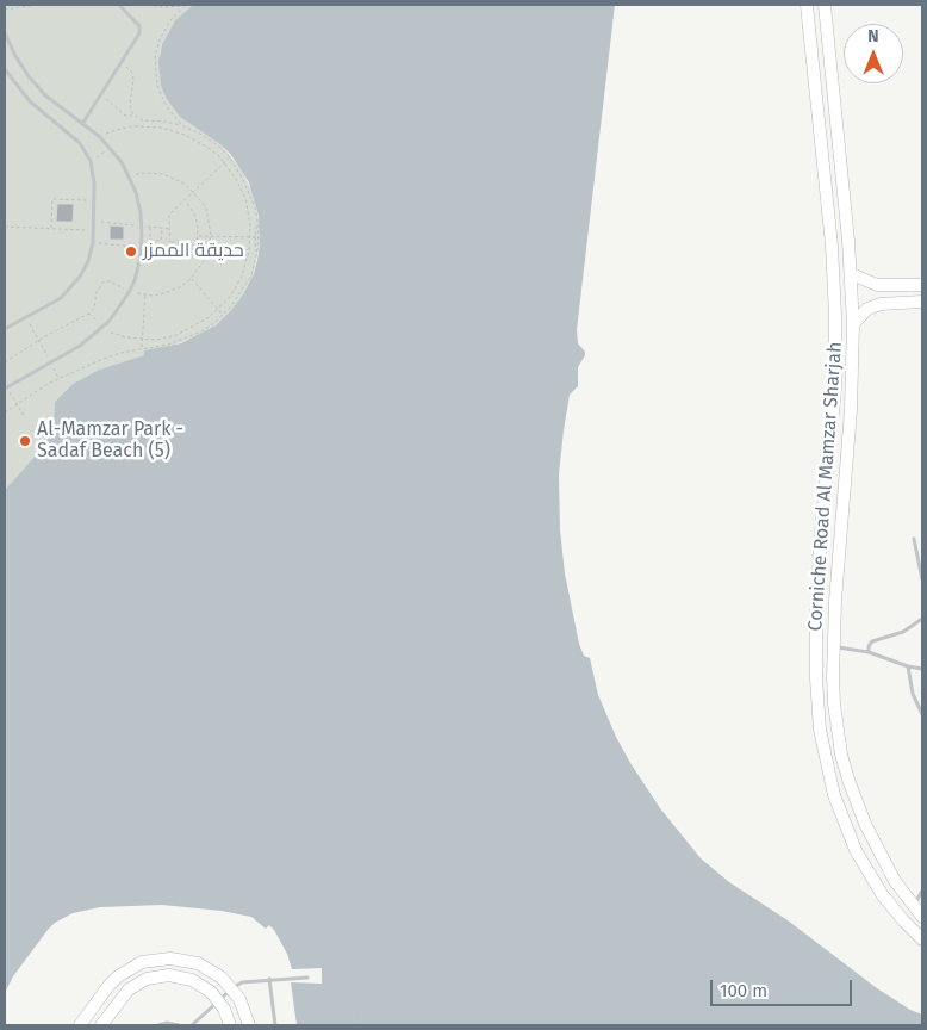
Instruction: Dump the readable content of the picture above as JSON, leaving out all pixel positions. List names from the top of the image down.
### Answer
{
  "streets": {
    "street": ["Corniche Road Al Mamzar Sharjah"]
  },
  "places": ["حديقة الممزر", "Al-Mamzar Park - Sadaf Beach (5)"],
  "scale_bar": "100 m",
  "north": "top"
}
